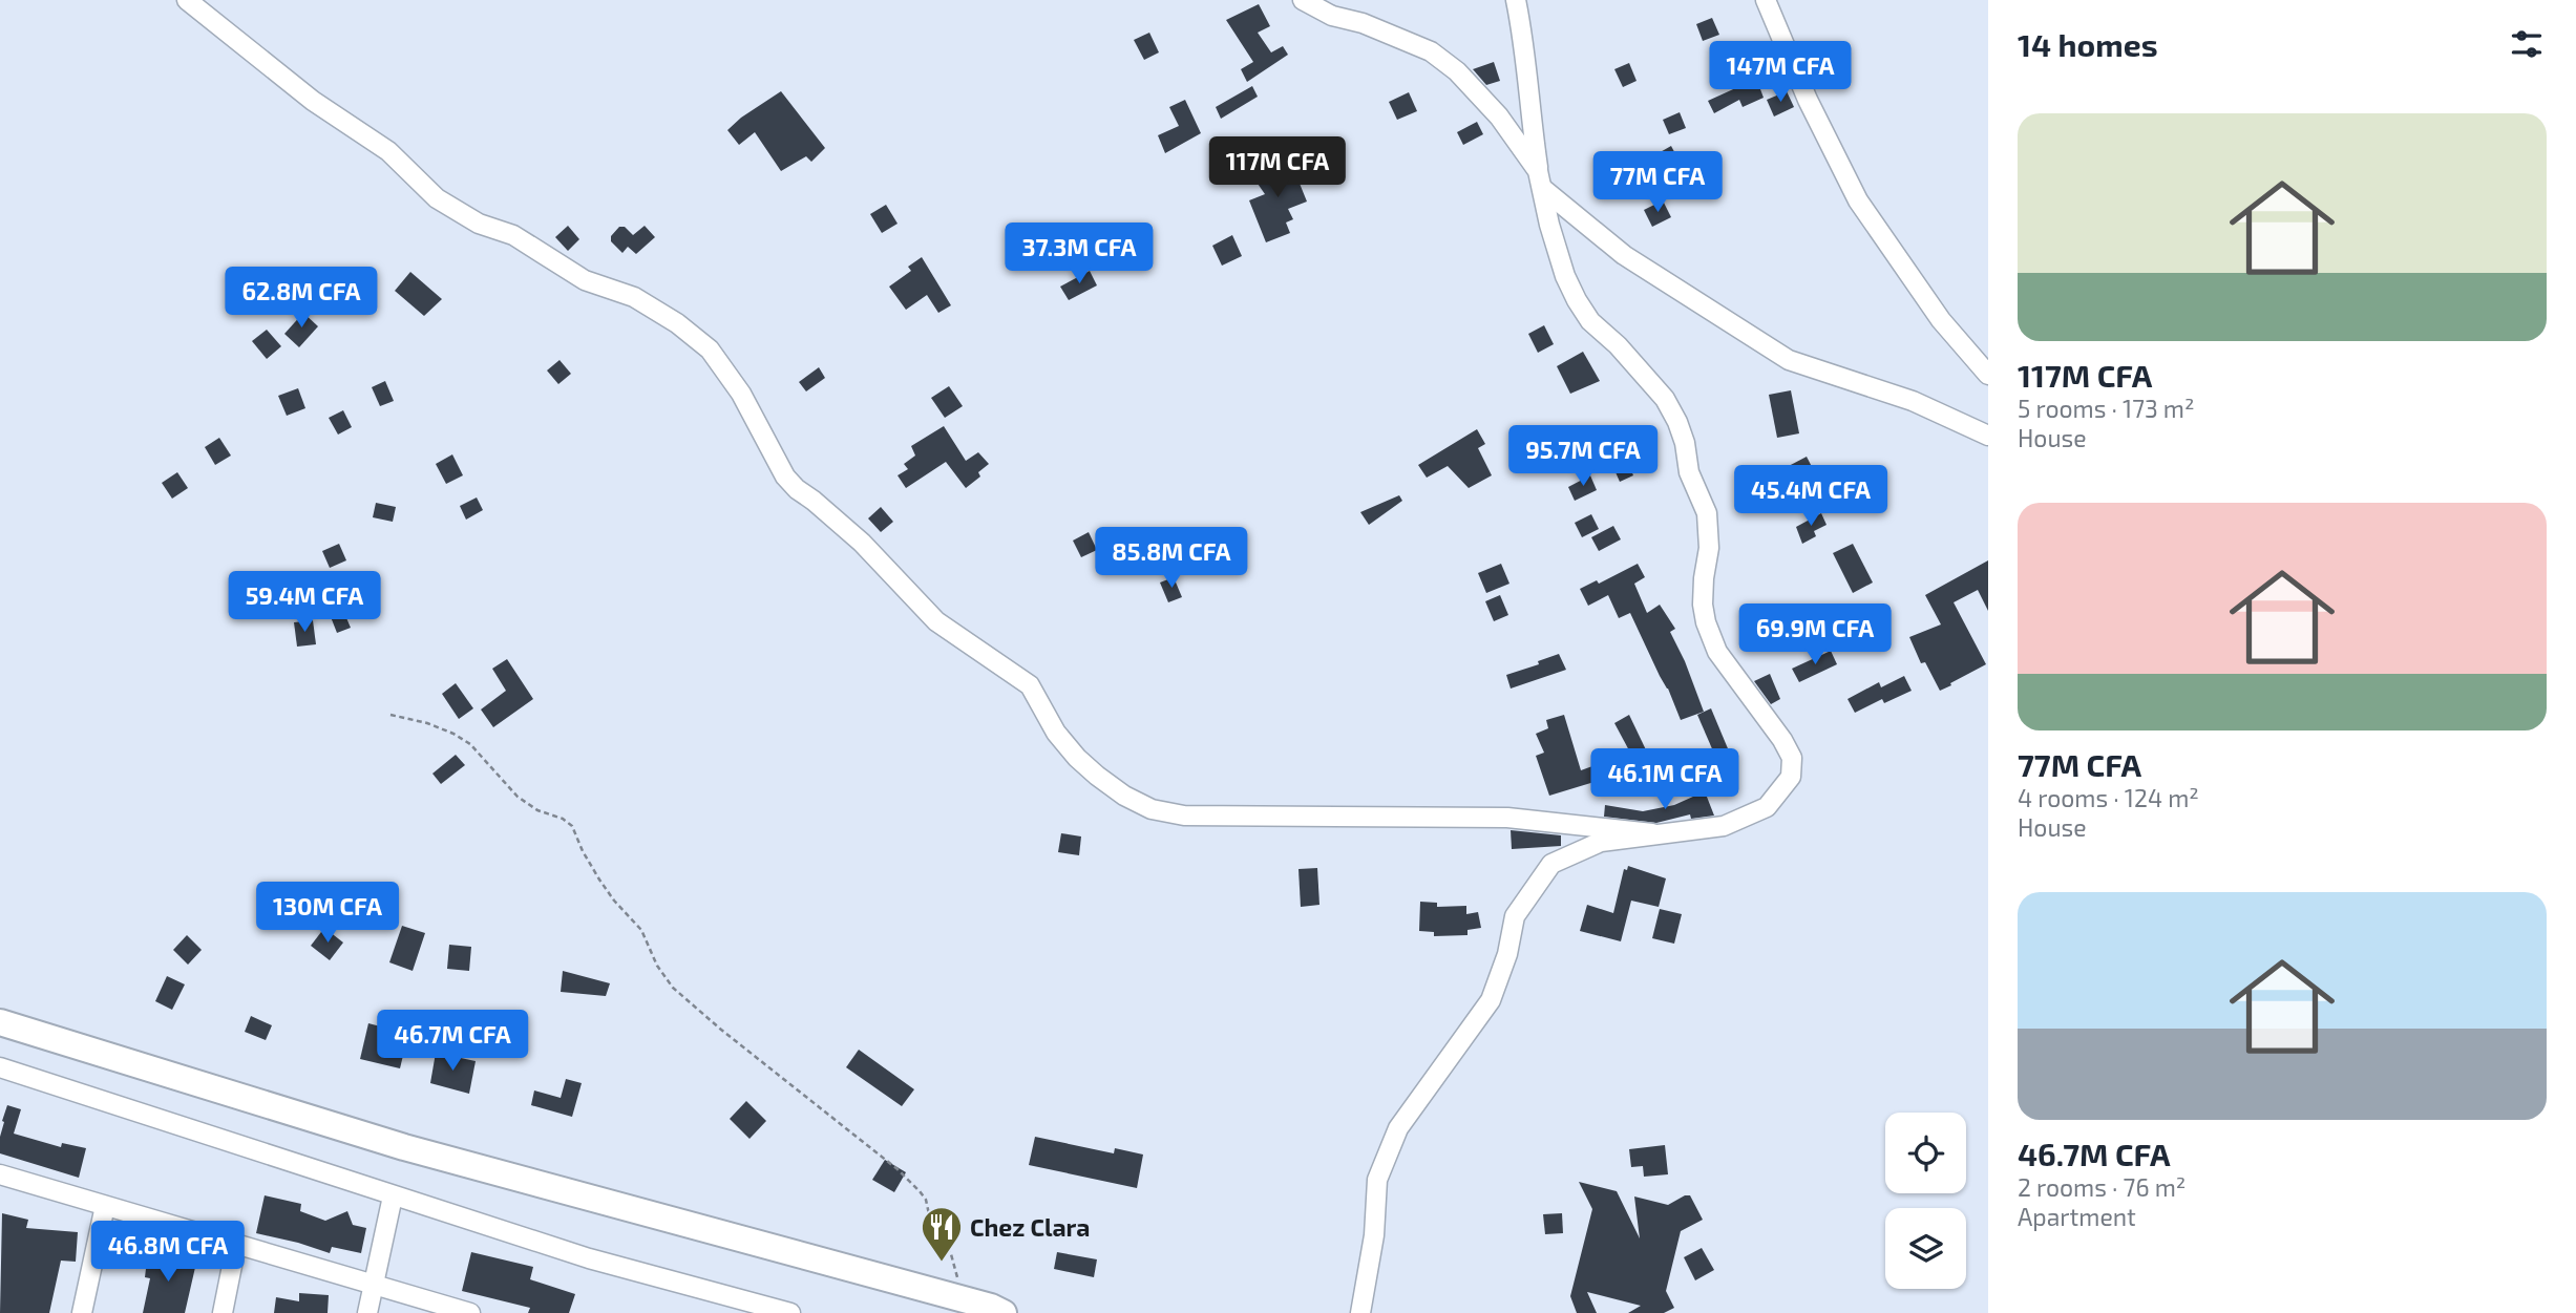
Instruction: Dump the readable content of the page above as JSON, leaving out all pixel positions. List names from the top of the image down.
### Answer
{
  "places": {
    "restaurant": ["Chez Clara"]
  },
  "page": {
    "heading": "14 homes",
    "price": [
      "147M CFA",
      "117M CFA",
      "77M CFA",
      "37.3M CFA",
      "62.8M CFA",
      "95.7M CFA",
      "45.4M CFA",
      "85.8M CFA",
      "59.4M CFA",
      "69.9M CFA",
      "46.1M CFA",
      "130M CFA",
      "46.7M CFA",
      "46.8M CFA"
    ],
    "list": [
      {
        "name": "117M CFA",
        "note": "5 rooms · 173 m² · House"
      },
      {
        "name": "77M CFA",
        "note": "4 rooms · 124 m² · House"
      },
      {
        "name": "46.7M CFA",
        "note": "2 rooms · 76 m² · Apartment"
      }
    ]
  }
}
